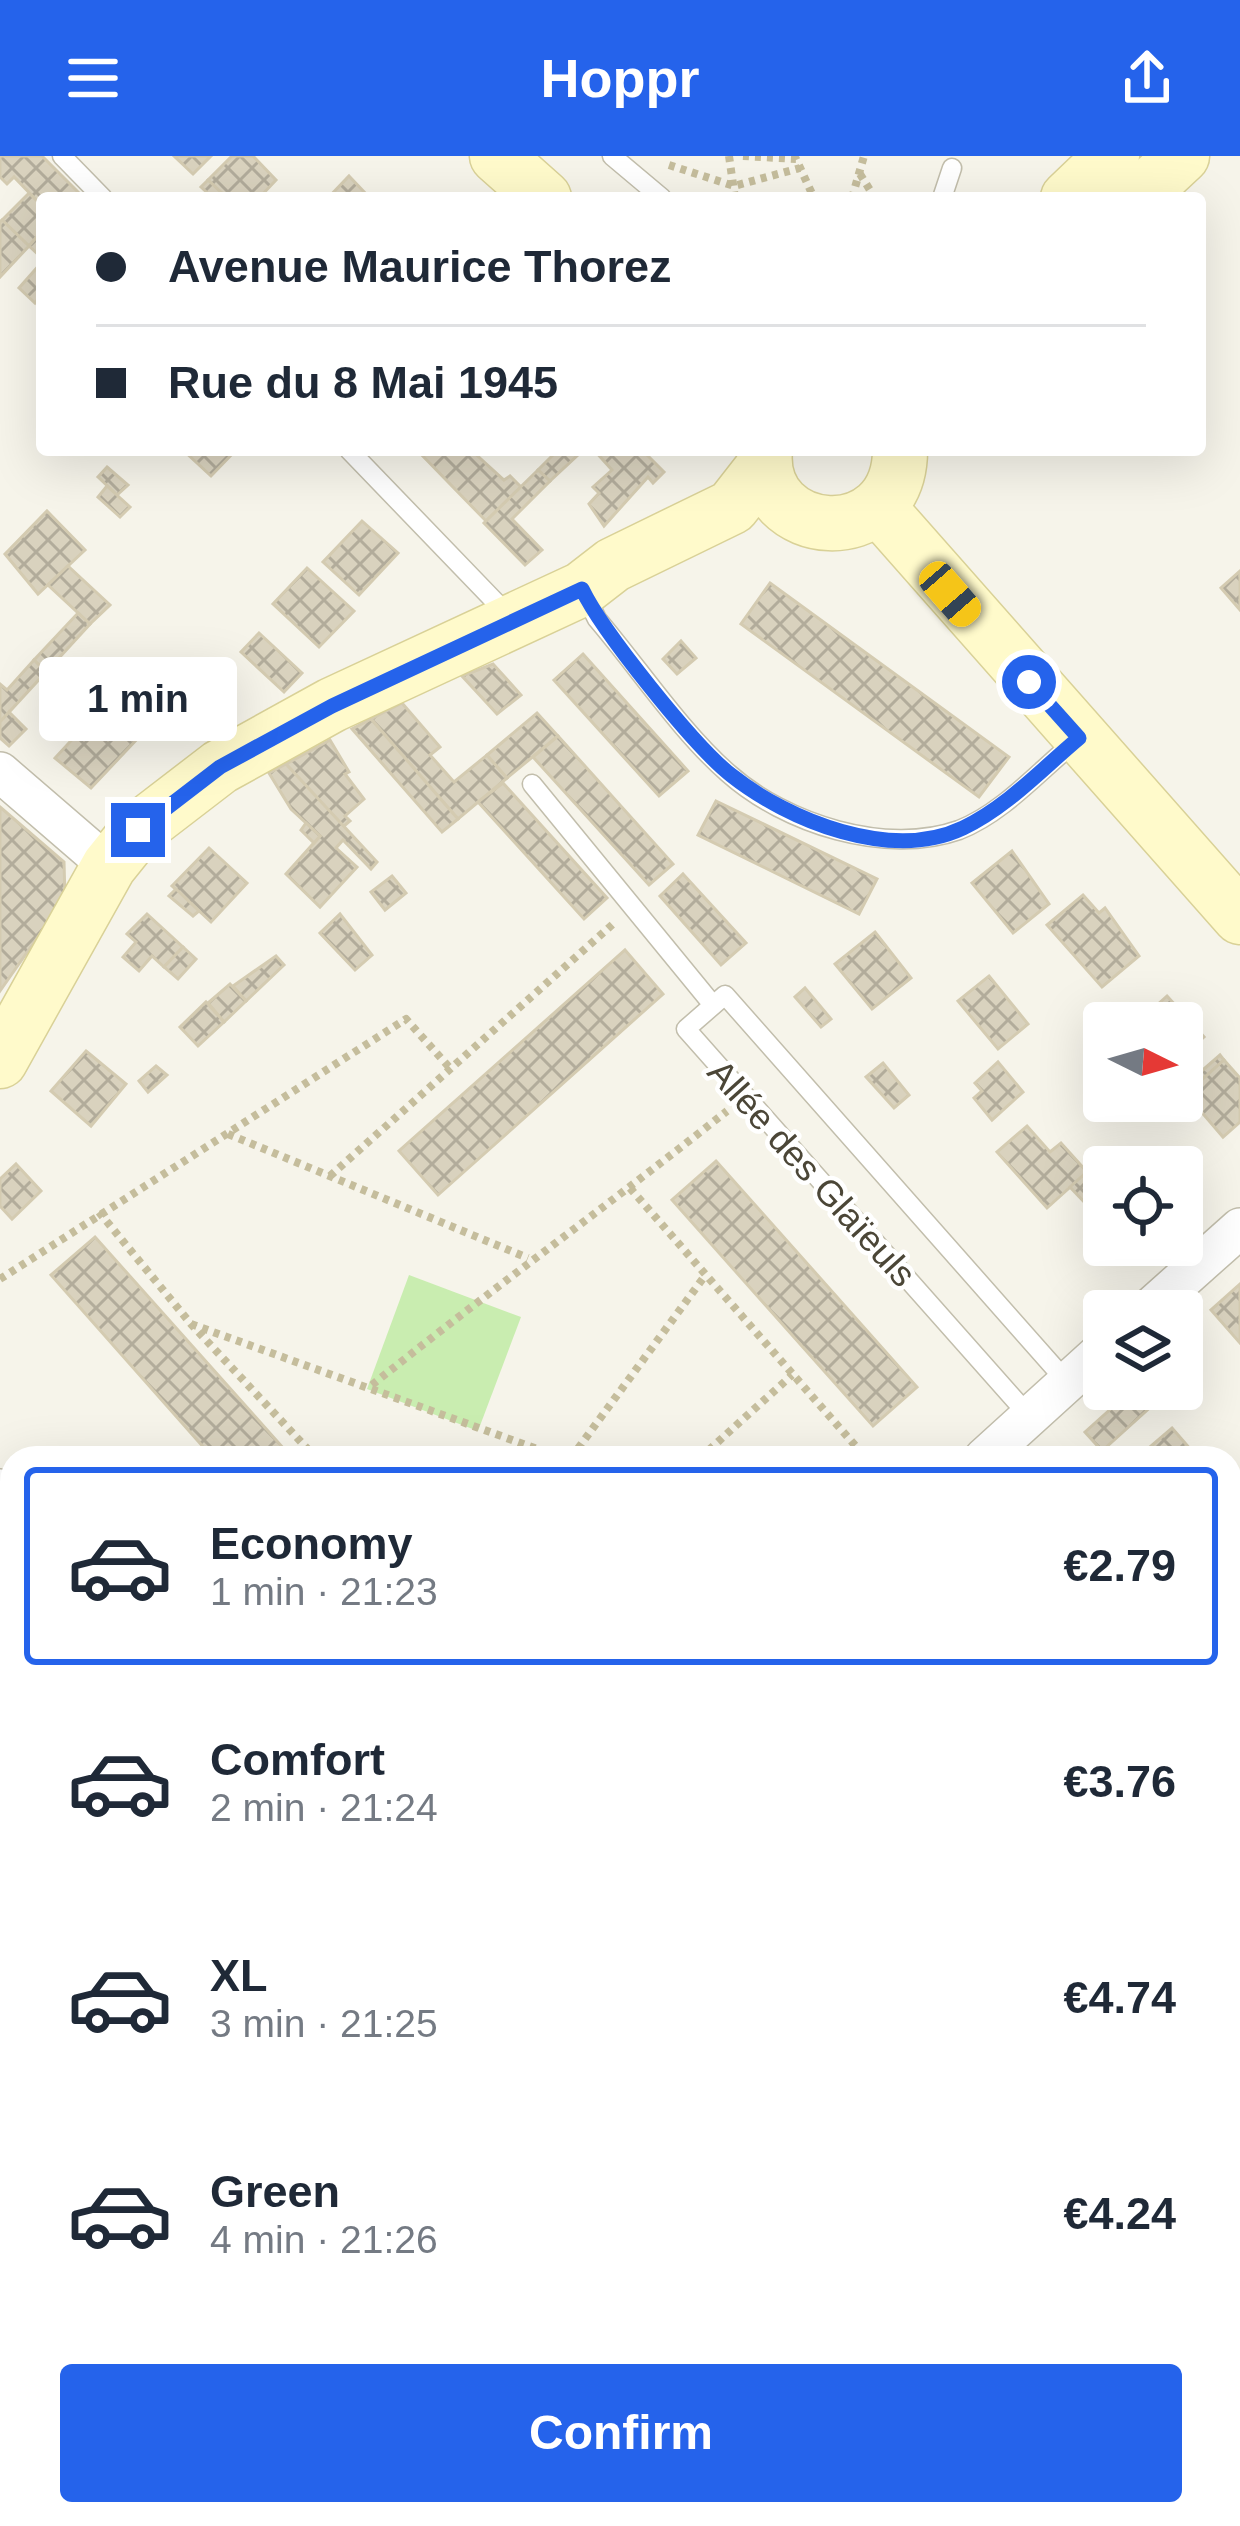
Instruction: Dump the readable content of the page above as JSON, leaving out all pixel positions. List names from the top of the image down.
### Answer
{
  "streets": {
    "lane": ["Allée des Glaïeuls"]
  },
  "north": "right",
  "page": {
    "header": "Hoppr",
    "banner": ["Avenue Maurice Thorez", "Rue du 8 Mai 1945"],
    "bubble": "1 min",
    "list": [
      {
        "name": "Economy",
        "note": "1 min · 21:23",
        "value": "€2.79"
      },
      {
        "name": "Comfort",
        "note": "2 min · 21:24",
        "value": "€3.76"
      },
      {
        "name": "XL",
        "note": "3 min · 21:25",
        "value": "€4.74"
      },
      {
        "name": "Green",
        "note": "4 min · 21:26",
        "value": "€4.24"
      }
    ],
    "buttons": "Confirm"
  }
}
